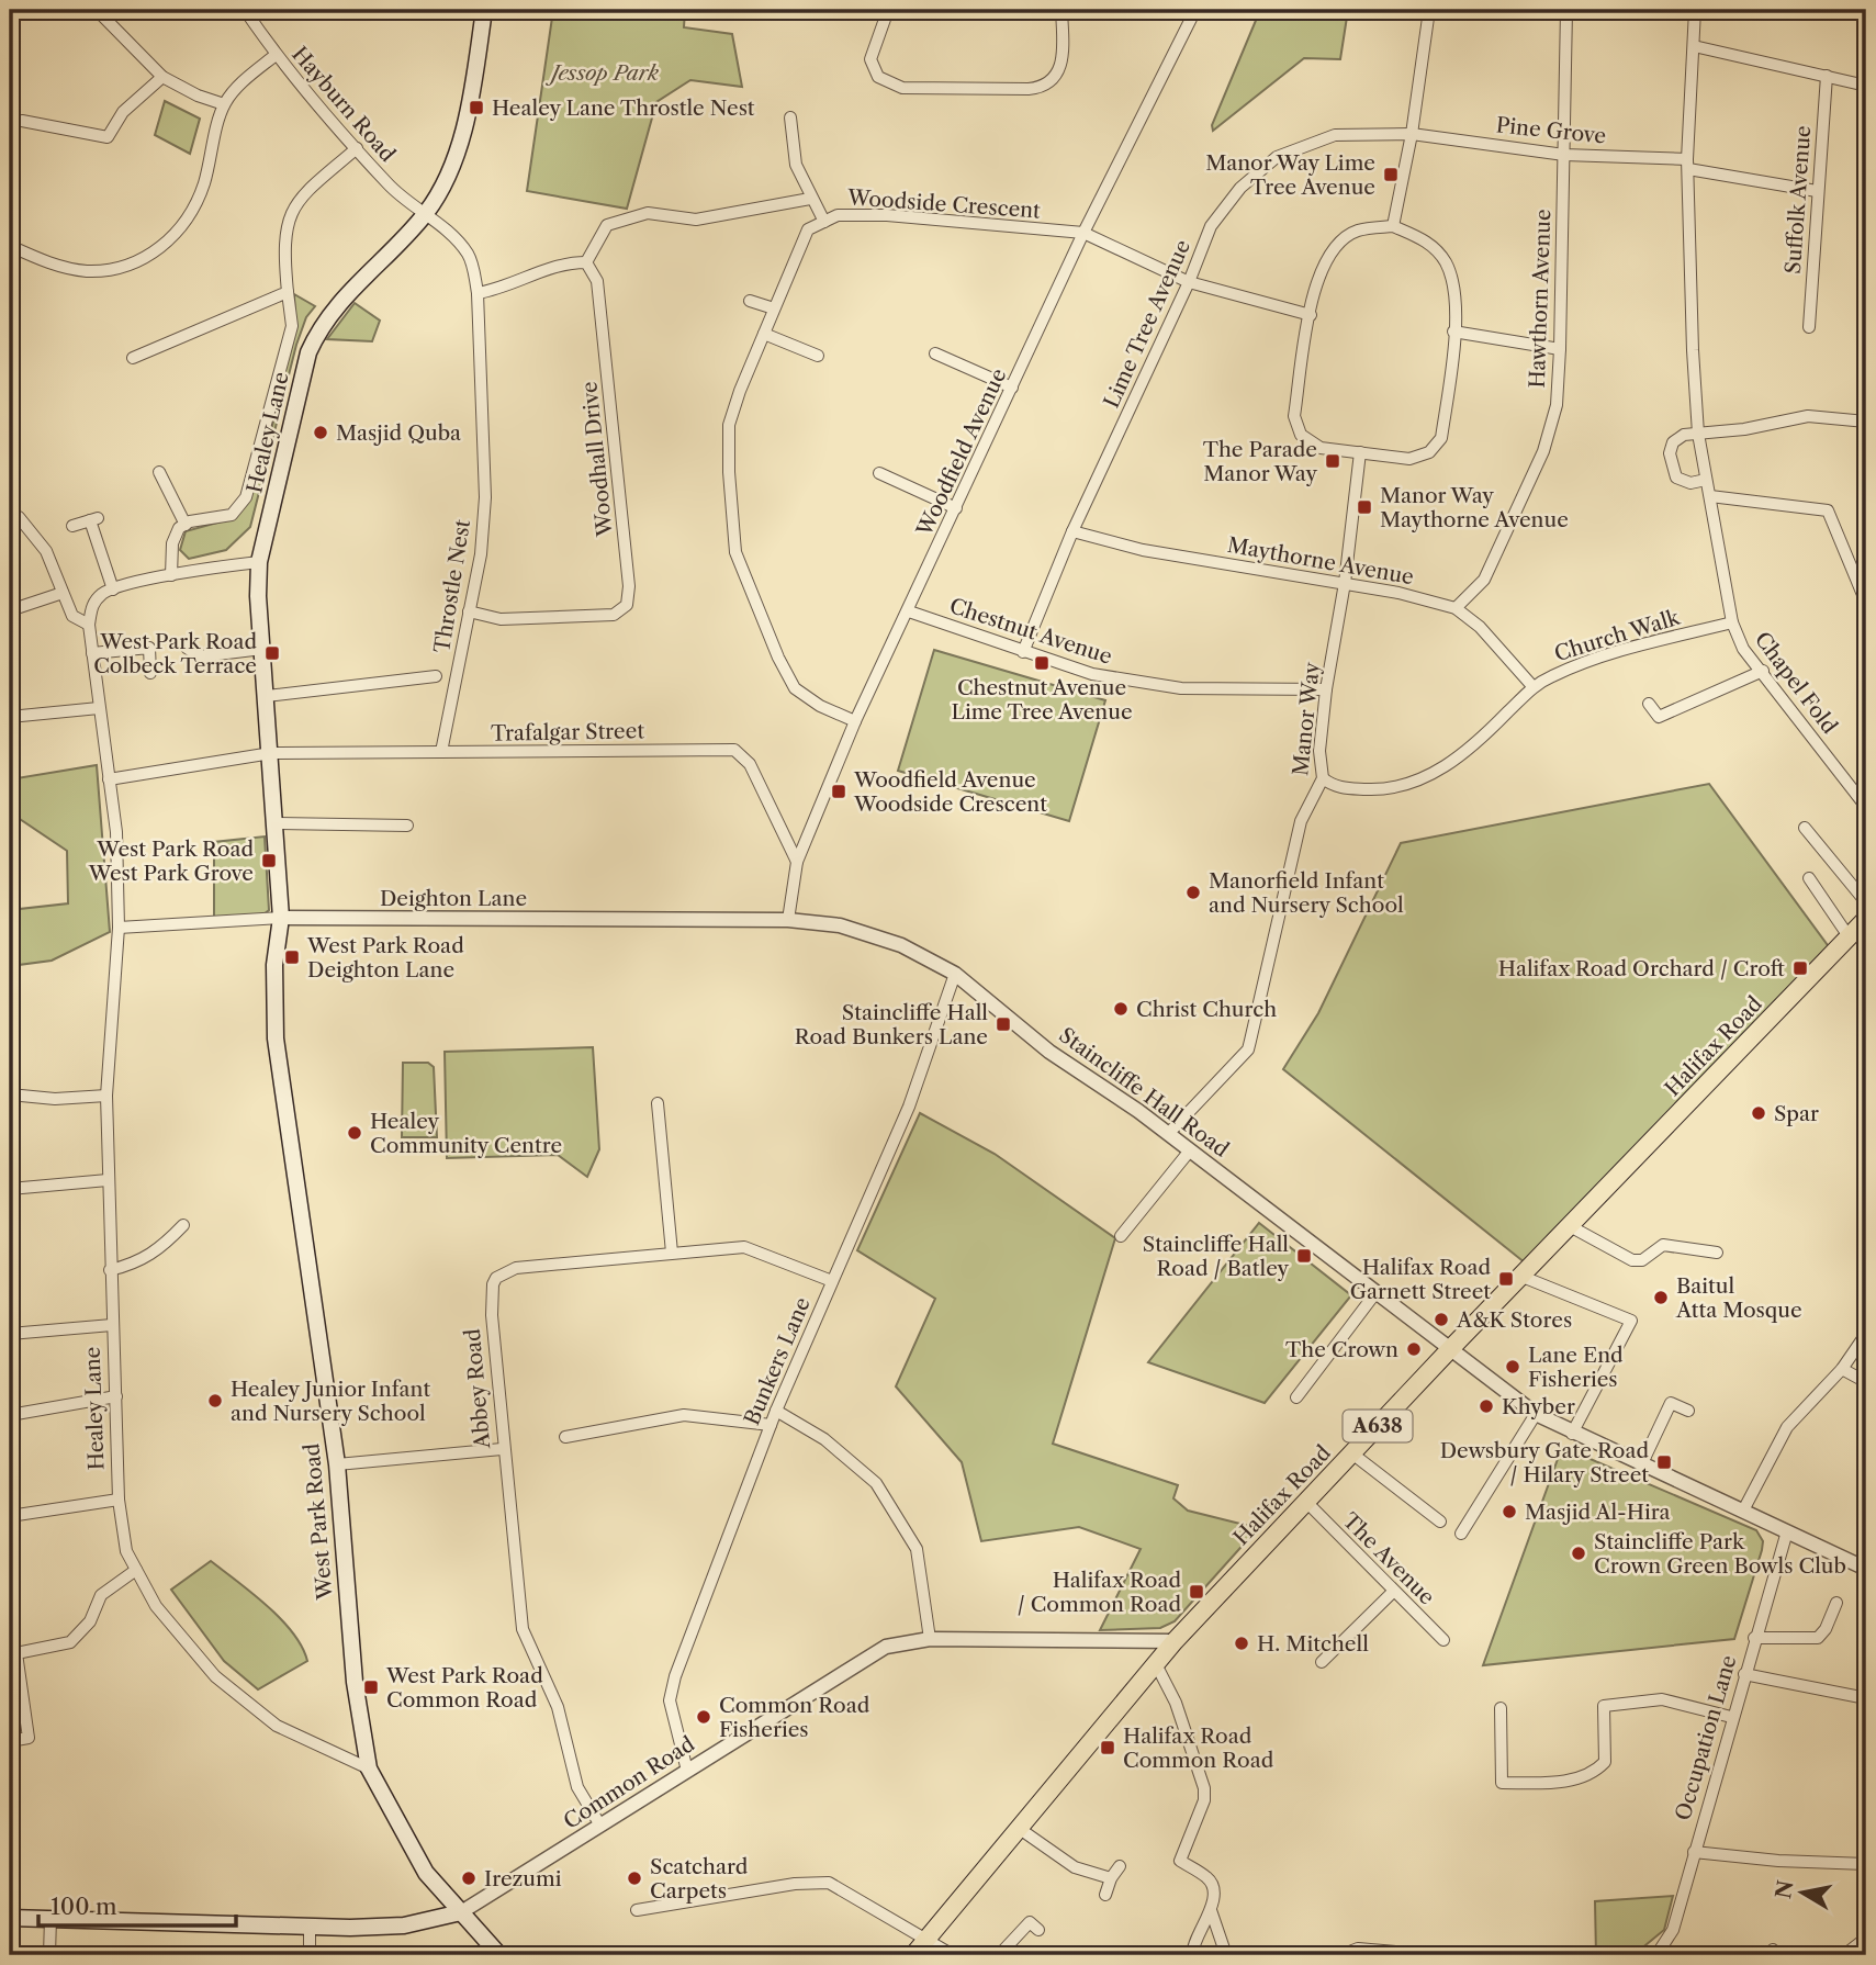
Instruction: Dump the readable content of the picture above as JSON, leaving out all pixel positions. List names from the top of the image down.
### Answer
{
  "streets": {
    "main road": [
      "Healey Lane",
      "Halifax Road",
      "A638",
      "West Park Road"
    ],
    "street": [
      "Hayburn Road",
      "Pine Grove",
      "Suffolk Avenue",
      "Woodside Crescent",
      "Hawthorn Avenue",
      "Lime Tree Avenue",
      "Woodfield Avenue",
      "Woodhall Drive",
      "Maythorne Avenue",
      "Throstle Nest",
      "Chestnut Avenue",
      "Church Walk",
      "Chapel Fold",
      "Manor Way",
      "Trafalgar Street",
      "Deighton Lane",
      "Staincliffe Hall Road",
      "Bunkers Lane",
      "Abbey Road",
      "The Avenue",
      "Occupation Lane",
      "Common Road"
    ]
  },
  "crossings": [
    ["Hayburn Road", "Healey Lane"],
    ["Hayburn Road", "Throstle Nest"],
    ["Pine Grove", "Suffolk Avenue"],
    ["Pine Grove", "Hawthorn Avenue"],
    ["Pine Grove", "Lime Tree Avenue"],
    ["Pine Grove", "Chapel Fold"],
    ["Woodside Crescent", "Woodfield Avenue"],
    ["Hawthorn Avenue", "Maythorne Avenue"],
    ["Lime Tree Avenue", "Maythorne Avenue"],
    ["Lime Tree Avenue", "Chestnut Avenue"],
    ["Healey Lane", "Throstle Nest"],
    ["Healey Lane", "Trafalgar Street"],
    ["Healey Lane", "Deighton Lane"],
    ["Healey Lane", "West Park Road"],
    ["Woodfield Avenue", "Chestnut Avenue"],
    ["Woodfield Avenue", "Trafalgar Street"],
    ["Woodfield Avenue", "Deighton Lane"],
    ["Woodfield Avenue", "Staincliffe Hall Road"],
    ["Woodhall Drive", "Throstle Nest"],
    ["Maythorne Avenue", "Church Walk"],
    ["Maythorne Avenue", "Manor Way"],
    ["Throstle Nest", "Trafalgar Street"],
    ["Chestnut Avenue", "Manor Way"],
    ["Church Walk", "Chapel Fold"],
    ["Church Walk", "Manor Way"],
    ["Manor Way", "Staincliffe Hall Road"],
    ["Deighton Lane", "Staincliffe Hall Road"],
    ["Deighton Lane", "West Park Road"],
    ["Halifax Road", "Staincliffe Hall Road"],
    ["Halifax Road", "The Avenue"],
    ["Halifax Road", "Common Road"],
    ["Staincliffe Hall Road", "Bunkers Lane"],
    ["Staincliffe Hall Road", "Occupation Lane"],
    ["Bunkers Lane", "Abbey Road"],
    ["Bunkers Lane", "Common Road"],
    ["Abbey Road", "Common Road"],
    ["West Park Road", "Common Road"]
  ],
  "parks": ["Jessop Park"],
  "places": {
    "transit": [
      "Healey Lane Throstle Nest",
      "Manor Way Lime Tree Avenue",
      "The Parade Manor Way",
      "Manor Way Maythorne Avenue",
      "West Park Road Colbeck Terrace",
      "Chestnut Avenue Lime Tree Avenue",
      "Woodfield Avenue Woodside Crescent",
      "West Park Road West Park Grove",
      "West Park Road Deighton Lane",
      "Halifax Road Orchard / Croft",
      "Staincliffe Hall Road Bunkers Lane",
      "Staincliffe Hall Road / Batley",
      "Halifax Road Garnett Street",
      "Dewsbury Gate Road / Hilary Street",
      "Halifax Road / Common Road",
      "West Park Road Common Road",
      "Halifax Road Common Road"
    ],
    "other": [
      "Masjid Quba",
      "Manorfield Infant and Nursery School",
      "Christ Church",
      "Spar",
      "Healey Community Centre",
      "Baitul Atta Mosque",
      "A&K Stores",
      "The Crown",
      "Lane End Fisheries",
      "Healey Junior Infant and Nursery School",
      "Khyber",
      "Masjid Al-Hira",
      "Staincliffe Park Crown Green Bowls Club",
      "H. Mitchell",
      "Common Road Fisheries",
      "Irezumi",
      "Scatchard Carpets"
    ]
  },
  "scale_bar": "100 m",
  "north": "left"
}
